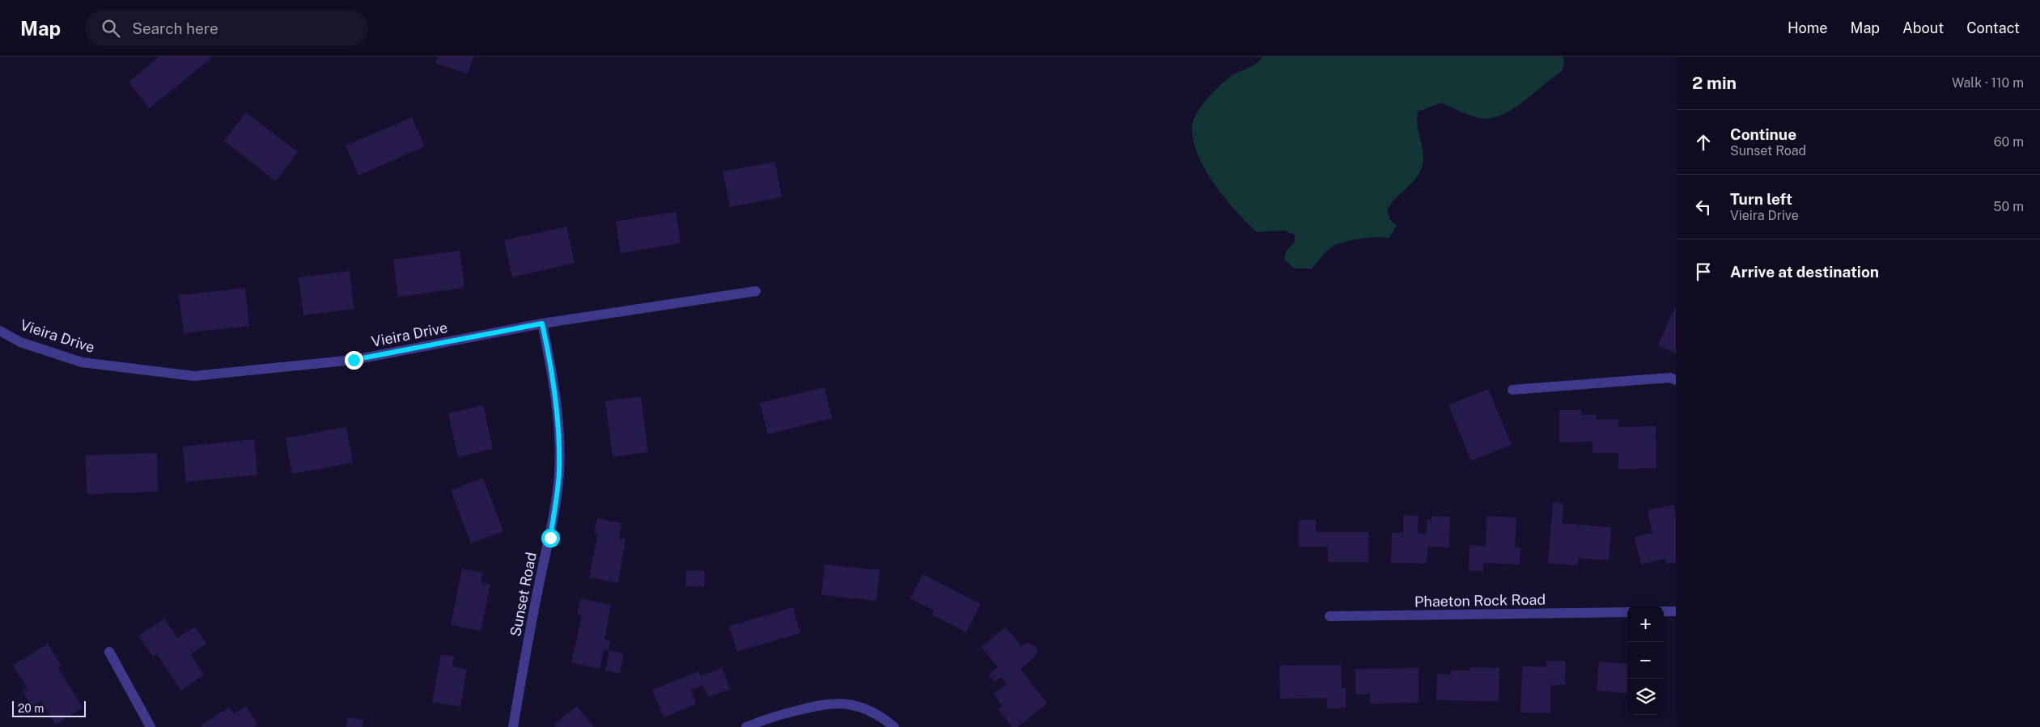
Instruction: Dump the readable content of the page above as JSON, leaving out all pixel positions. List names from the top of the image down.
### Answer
{
  "streets": {
    "street": ["Vieira Drive", "Sunset Road", "Phaeton Rock Road"]
  },
  "crossings": [
    ["Vieira Drive", "Sunset Road"]
  ],
  "scale_bar": "20 m",
  "page": {
    "header": "Map",
    "search": "Search here",
    "nav": [
      "Home",
      "Map",
      "About",
      "Contact"
    ],
    "heading": ["2 min", "Walk · 110 m"],
    "list": [
      ["Continue", "Sunset Road", "60 m"],
      ["Turn left", "Vieira Drive", "50 m"],
      "Arrive at destination"
    ],
    "map_buttons": ["+", "−"],
    "scale": "20 m"
  }
}
